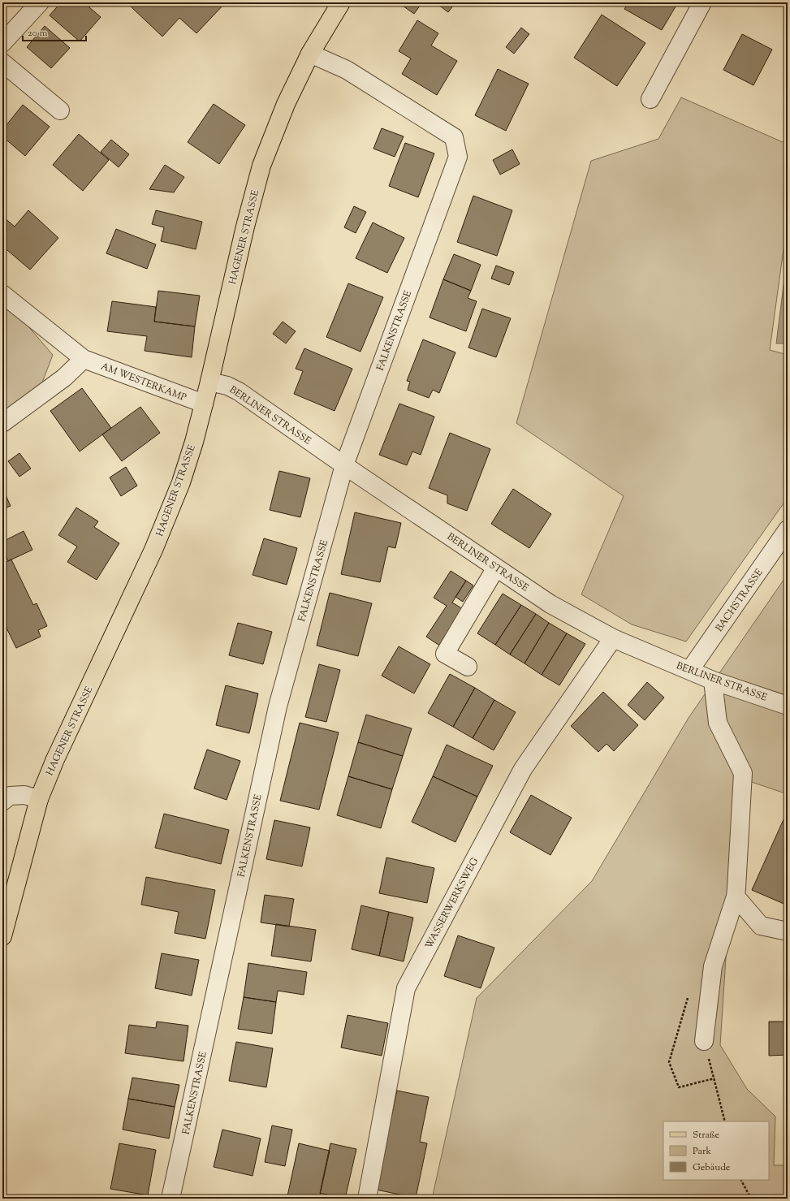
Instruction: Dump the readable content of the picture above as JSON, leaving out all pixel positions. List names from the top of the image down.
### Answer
{
  "streets": {
    "main road": ["HAGENER STRASSE"],
    "street": [
      "FALKENSTRASSE",
      "AM WESTERKAMP",
      "BERLINER STRASSE",
      "BACHSTRASSE",
      "WASSERWERKSWEG"
    ]
  },
  "crossings": [
    ["HAGENER STRASSE", "FALKENSTRASSE"],
    ["HAGENER STRASSE", "AM WESTERKAMP"],
    ["HAGENER STRASSE", "BERLINER STRASSE"],
    ["FALKENSTRASSE", "BERLINER STRASSE"],
    ["BERLINER STRASSE", "BACHSTRASSE"],
    ["BERLINER STRASSE", "WASSERWERKSWEG"]
  ],
  "legend": ["Straße", "Park", "Gebäude"],
  "scale_bar": "20 m"
}
